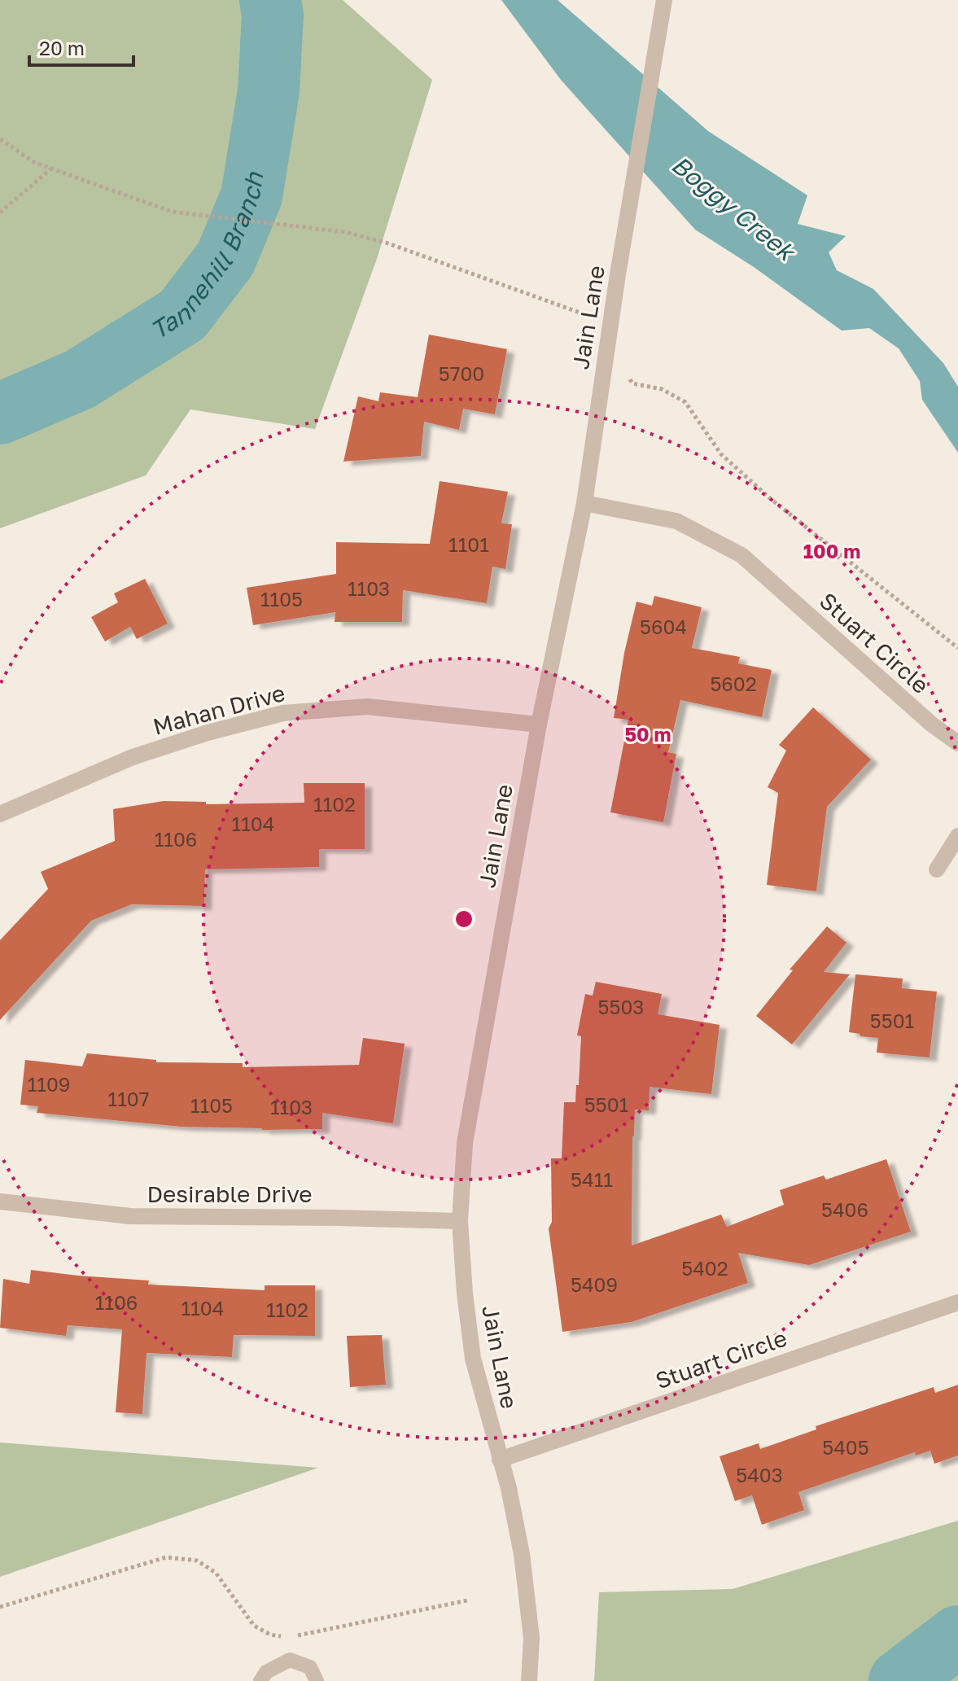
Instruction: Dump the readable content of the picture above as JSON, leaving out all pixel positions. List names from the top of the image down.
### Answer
{
  "streets": {
    "street": [
      "Jain Lane",
      "Stuart Circle",
      "Mahan Drive",
      "Desirable Drive"
    ]
  },
  "crossings": [
    ["Jain Lane", "Stuart Circle"],
    ["Jain Lane", "Mahan Drive"],
    ["Jain Lane", "Desirable Drive"]
  ],
  "water": ["Boggy Creek", "Tannehill Branch"],
  "house_numbers": [
    "5700",
    "1101",
    "1103",
    "1105",
    "5604",
    "5602",
    "1102",
    "1104",
    "1106",
    "5503",
    "5501",
    "1109",
    "1107",
    "5501",
    "1105",
    "1103",
    "5411",
    "5406",
    "5402",
    "5409",
    "1106",
    "1104",
    "1102",
    "5405",
    "5403"
  ],
  "scale_bar": "20 m",
  "rings": ["100 m", "50 m"]
}
